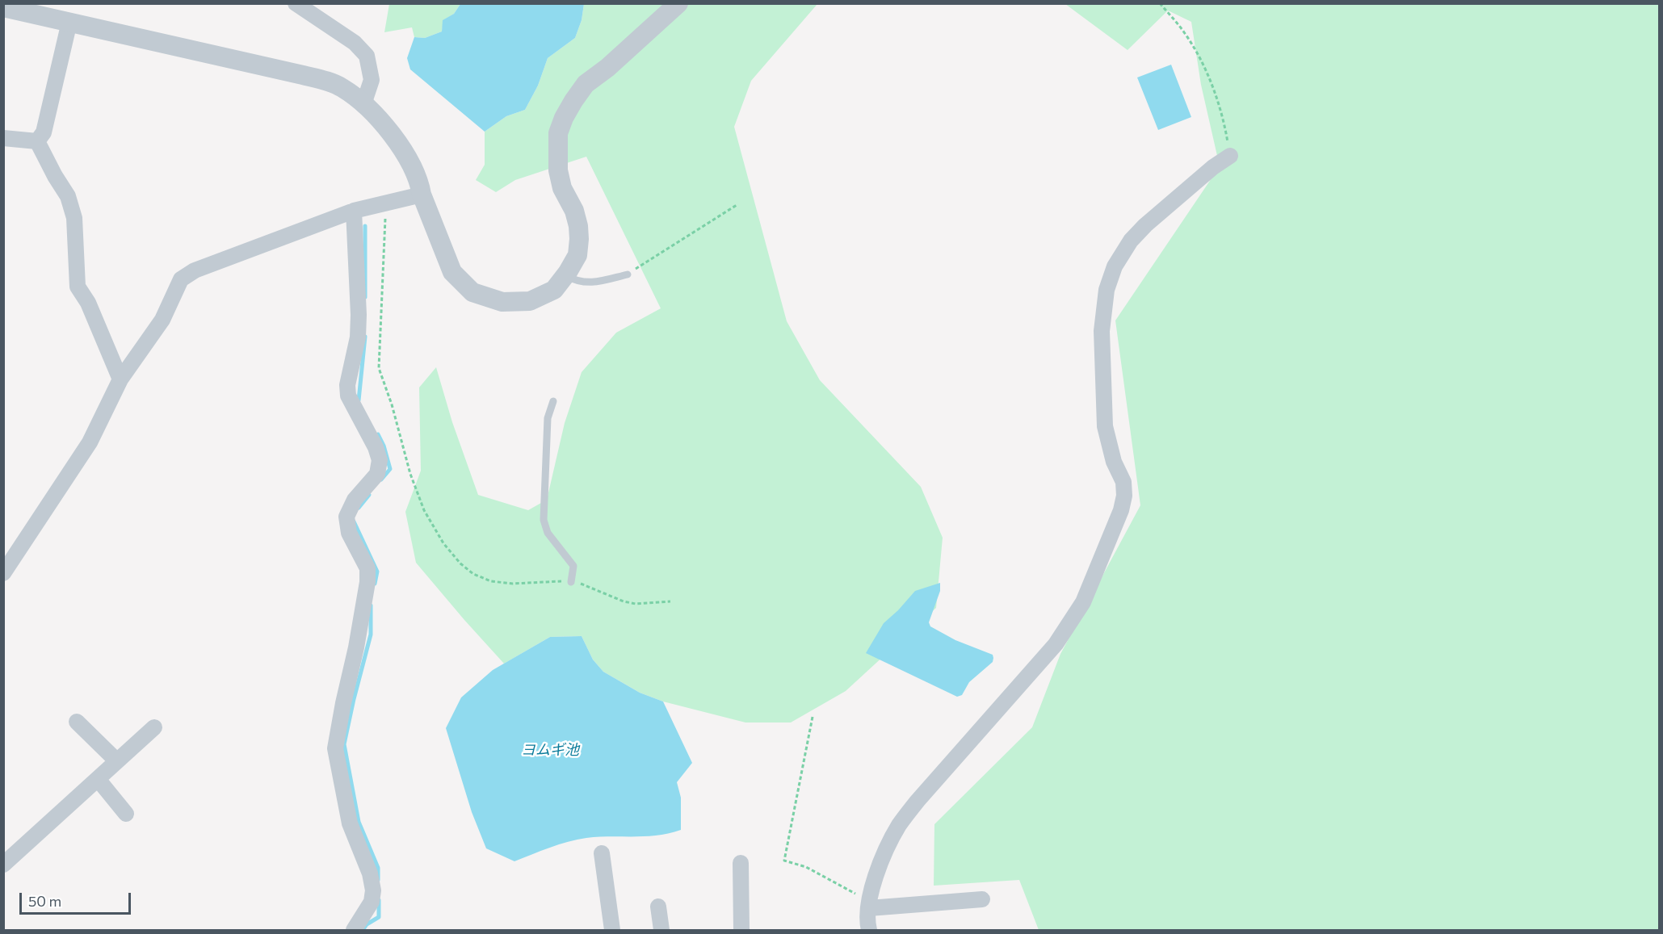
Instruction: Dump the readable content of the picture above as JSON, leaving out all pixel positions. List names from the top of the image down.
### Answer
{
  "water": ["ヨムギ池"],
  "scale_bar": "50 m"
}
